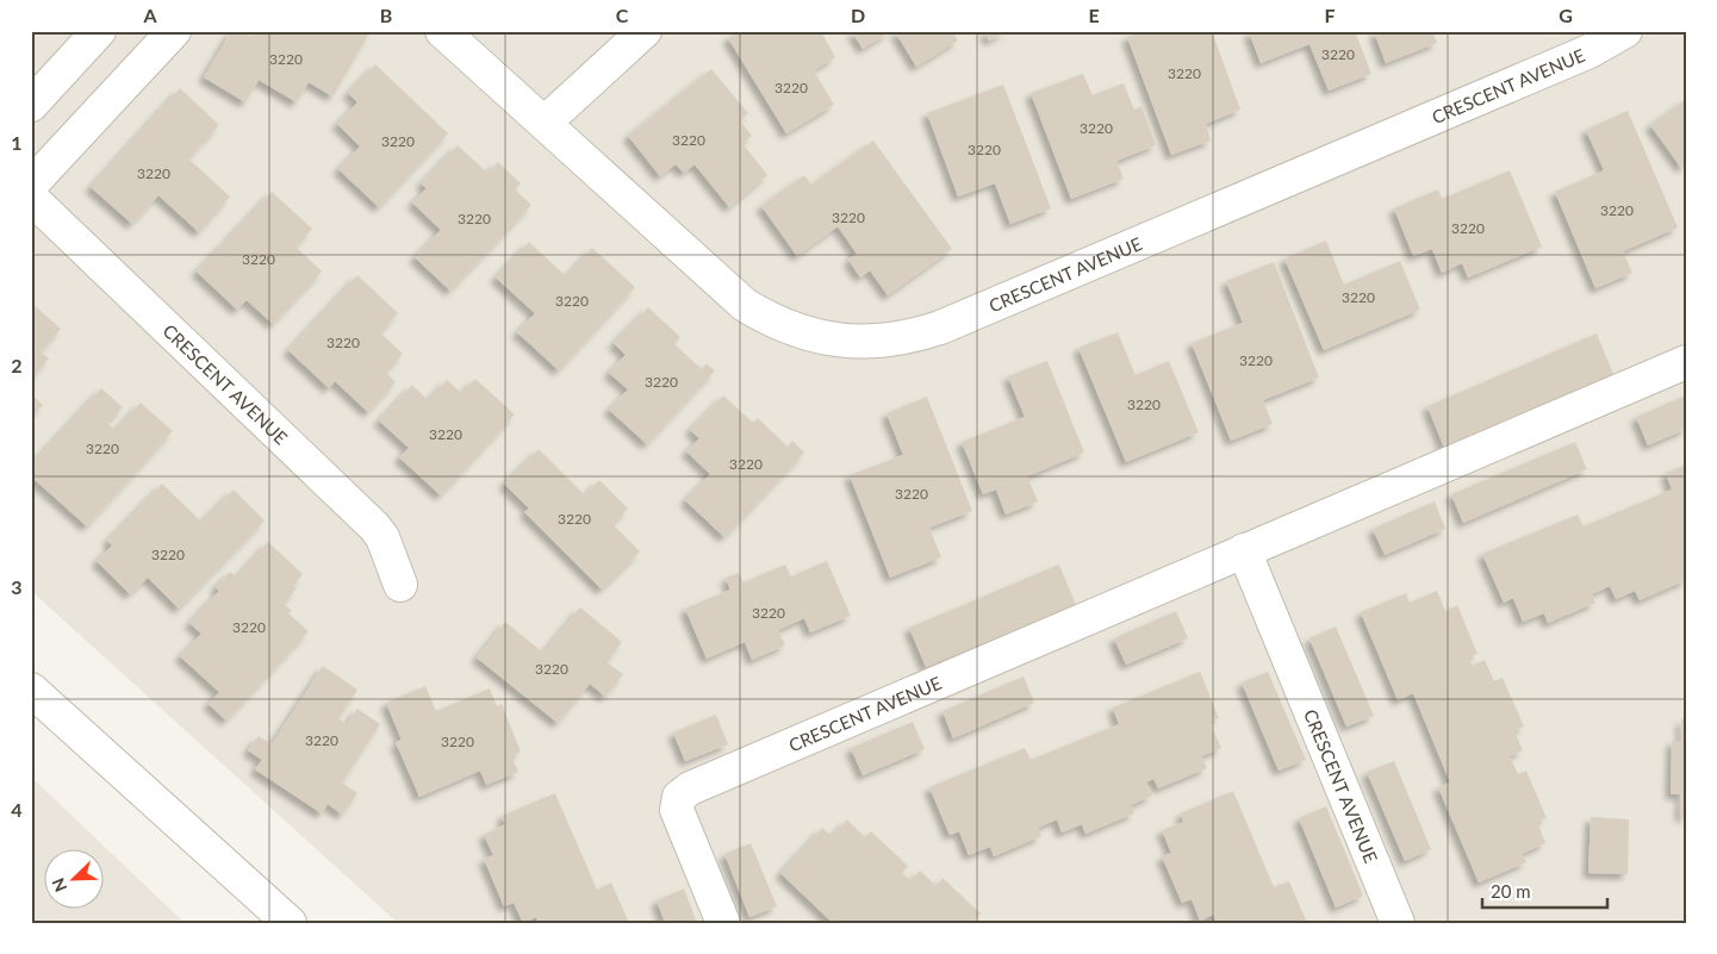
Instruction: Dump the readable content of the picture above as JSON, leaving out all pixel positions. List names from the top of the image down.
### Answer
{
  "streets": {
    "street": ["CRESCENT AVENUE"]
  },
  "house_numbers": [
    "3220",
    "3220",
    "3220",
    "3220",
    "3220",
    "3220",
    "3220",
    "3220",
    "3220",
    "3220",
    "3220",
    "3220",
    "3220",
    "3220",
    "3220",
    "3220",
    "3220",
    "3220",
    "3220",
    "3220",
    "3220",
    "3220",
    "3220",
    "3220",
    "3220",
    "3220",
    "3220",
    "3220",
    "3220",
    "3220",
    "3220"
  ],
  "scale_bar": "20 m",
  "north": "bottom left",
  "grid": {
    "columns": [
      "A",
      "B",
      "C",
      "D",
      "E",
      "F",
      "G"
    ],
    "rows": [
      "1",
      "2",
      "3",
      "4"
    ]
  }
}
